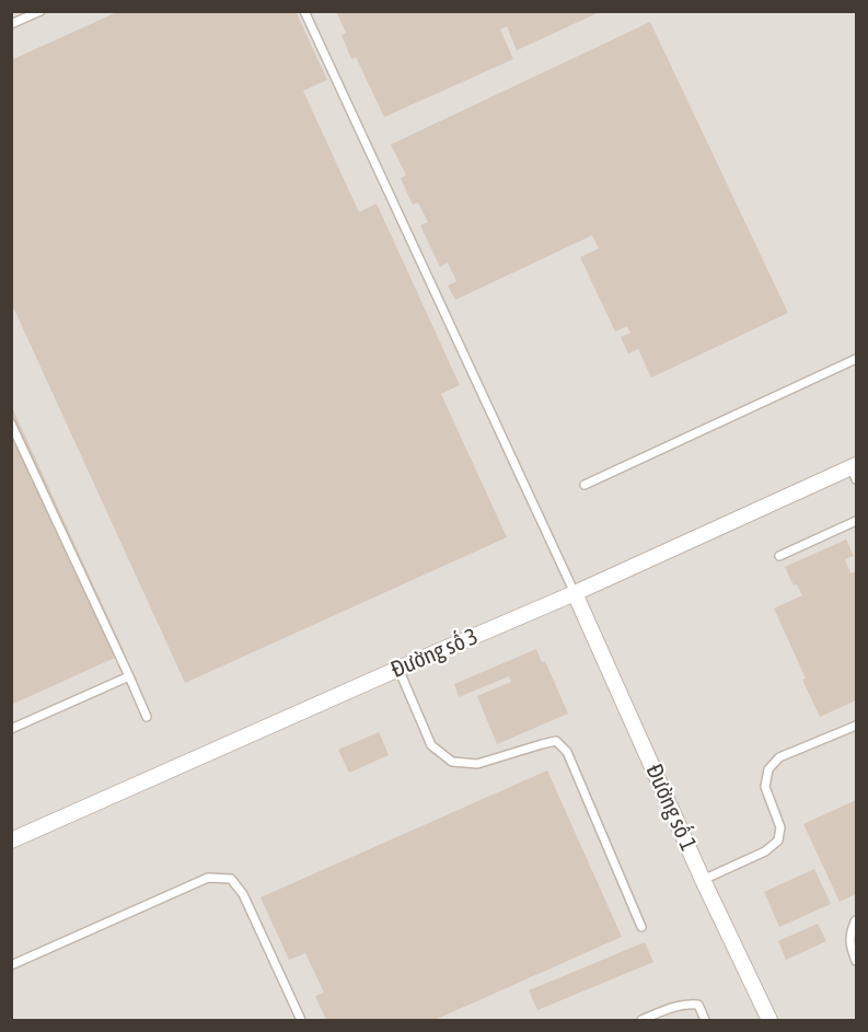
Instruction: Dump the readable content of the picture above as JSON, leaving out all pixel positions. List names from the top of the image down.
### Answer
{
  "streets": {
    "street": ["Đường số 3", "Đường số 1"]
  },
  "crossings": [
    ["Đường số 3", "Đường số 1"]
  ]
}
